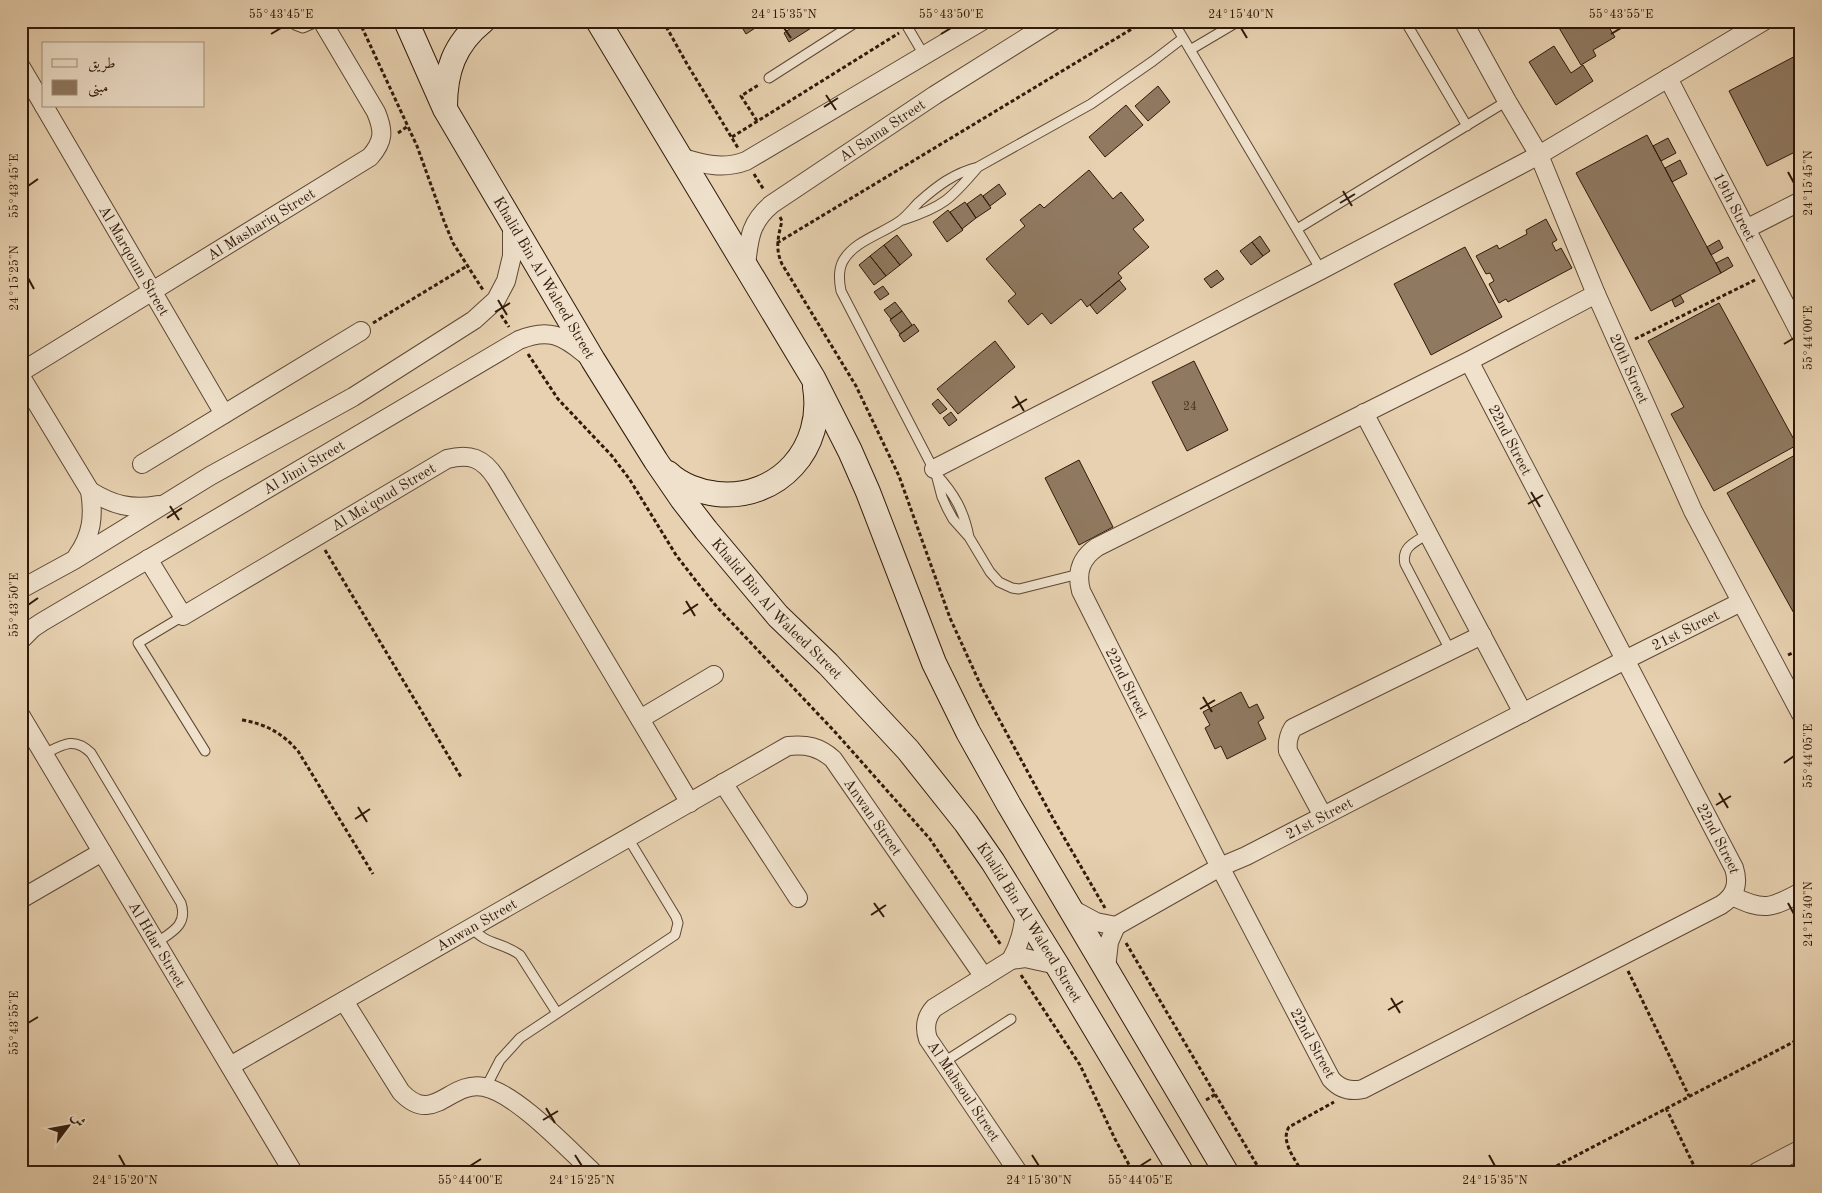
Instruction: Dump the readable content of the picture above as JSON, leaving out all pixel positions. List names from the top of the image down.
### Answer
{
  "streets": {
    "street": [
      "Al Sama Street",
      "19th Street",
      "Al Mashariq Street",
      "Al Marqoum Street",
      "Khalid Bin Al Waleed Street",
      "20th Street",
      "22nd Street",
      "Al Jimi Street",
      "Al Ma'qoud Street",
      "21st Street",
      "Anwan Street",
      "Al Hdar Street",
      "Al Mahsoul Street"
    ]
  },
  "crossings": [
    ["Al Mashariq Street", "Al Marqoum Street"],
    ["Khalid Bin Al Waleed Street", "Al Jimi Street"],
    ["20th Street", "21st Street"],
    ["22nd Street", "21st Street"],
    ["Al Ma'qoud Street", "Anwan Street"],
    ["Anwan Street", "Al Hdar Street"],
    ["Anwan Street", "Al Mahsoul Street"]
  ],
  "house_numbers": ["24"],
  "legend": ["طريق", "مبنى"],
  "north": "top right",
  "coordinates": [
    "55°43'45\"E",
    "24°15'35\"N",
    "55°43'50\"E",
    "24°15'40\"N",
    "55°43'55\"E",
    "24°15'45\"N",
    "24°15'25\"N",
    "55°44'00\"E",
    "55°44'05\"E",
    "24°15'20\"N",
    "24°15'30\"N"
  ]
}
